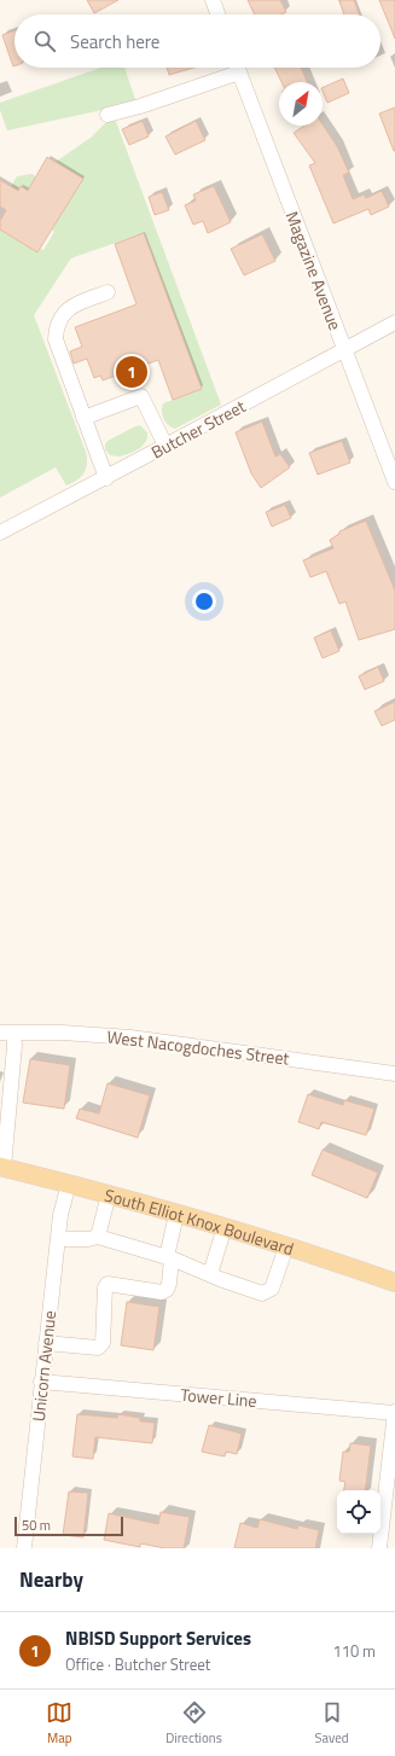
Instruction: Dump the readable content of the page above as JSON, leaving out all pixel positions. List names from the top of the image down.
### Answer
{
  "streets": {
    "main road": ["South Elliot Knox Boulevard"],
    "street": [
      "Magazine Avenue",
      "Butcher Street",
      "West Nacogdoches Street",
      "Unicorn Avenue",
      "Tower Line"
    ]
  },
  "crossings": [
    ["Magazine Avenue", "Butcher Street"],
    ["South Elliot Knox Boulevard", "Unicorn Avenue"],
    ["Unicorn Avenue", "Tower Line"]
  ],
  "scale_bar": "50 m",
  "north": "top right",
  "page": {
    "search": "Search here",
    "pins": "1",
    "scale": "50 m",
    "heading": "Nearby",
    "list": [
      {
        "mark": "1",
        "name": "NBISD Support Services",
        "note": "Office · Butcher Street",
        "value": "110 m"
      }
    ],
    "nav": ["Map", "Directions", "Saved"]
  }
}
